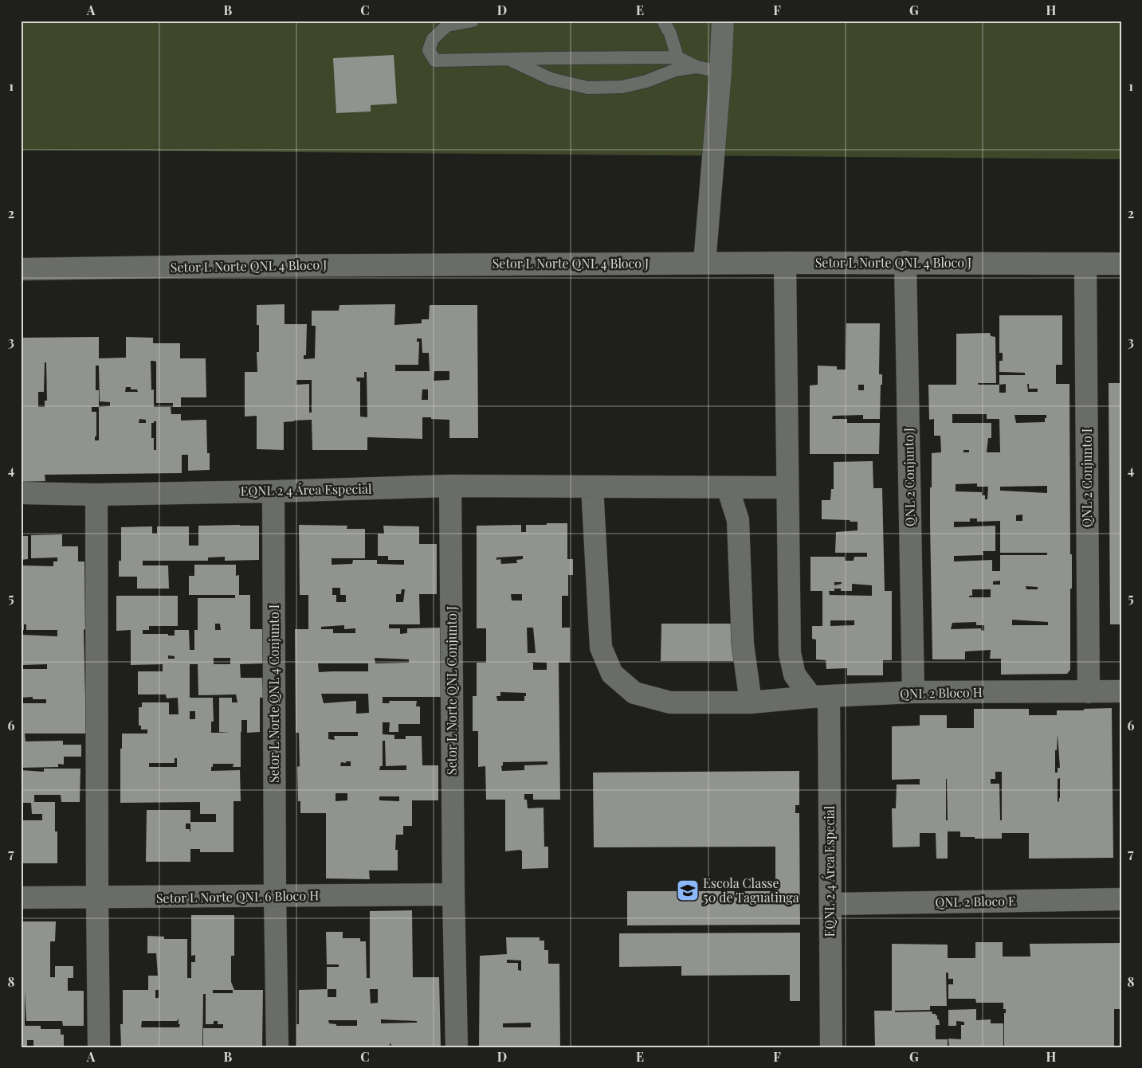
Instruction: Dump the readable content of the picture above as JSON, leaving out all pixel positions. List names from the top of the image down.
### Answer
{
  "streets": {
    "street": [
      "Setor L Norte QNL 4 Bloco J",
      "QNL 2 Conjunto J",
      "QNL 2 Conjunto I",
      "EQNL 2 4 Área Especial",
      "Setor L Norte QNL Conjunto J",
      "QNL 2 Bloco H",
      "Setor L Norte QNL 4 Conjunto I",
      "Setor L Norte QNL 6 Bloco H",
      "QNL 2 Bloco E"
    ]
  },
  "crossings": [
    ["Setor L Norte QNL 4 Bloco J", "QNL 2 Conjunto J"],
    ["Setor L Norte QNL 4 Bloco J", "QNL 2 Conjunto I"],
    ["QNL 2 Conjunto J", "QNL 2 Bloco H"],
    ["QNL 2 Conjunto I", "QNL 2 Bloco H"],
    ["EQNL 2 4 Área Especial", "Setor L Norte QNL Conjunto J"],
    ["EQNL 2 4 Área Especial", "QNL 2 Bloco H"],
    ["EQNL 2 4 Área Especial", "Setor L Norte QNL 4 Conjunto I"],
    ["EQNL 2 4 Área Especial", "QNL 2 Bloco E"],
    ["Setor L Norte QNL Conjunto J", "Setor L Norte QNL 6 Bloco H"],
    ["Setor L Norte QNL 4 Conjunto I", "Setor L Norte QNL 6 Bloco H"]
  ],
  "places": {
    "school or university": ["Escola Classe 50 de Taguatinga"]
  },
  "grid": {
    "columns": [
      "A",
      "B",
      "C",
      "D",
      "E",
      "F",
      "G",
      "H"
    ],
    "rows": [
      "1",
      "2",
      "3",
      "4",
      "5",
      "6",
      "7",
      "8"
    ]
  }
}
